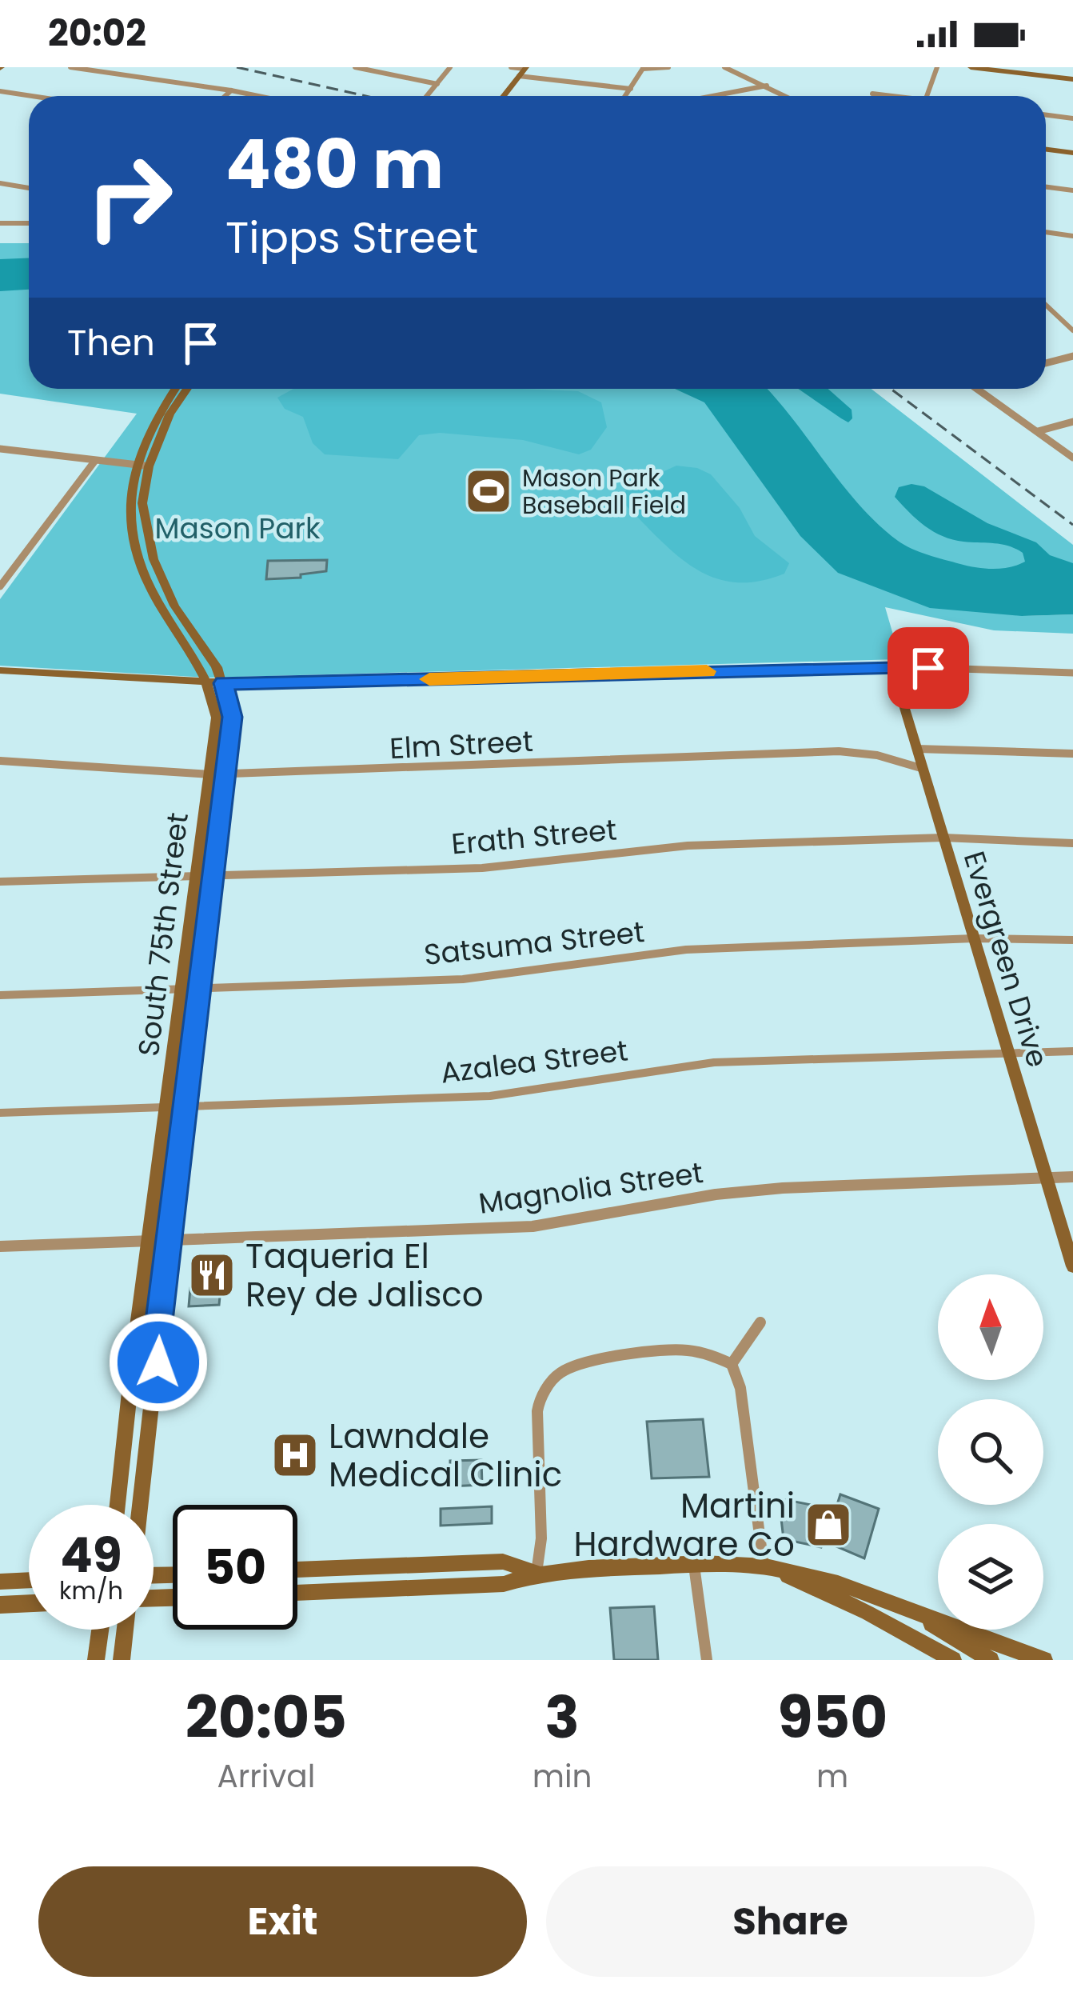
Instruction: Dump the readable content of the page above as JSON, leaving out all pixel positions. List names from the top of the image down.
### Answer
{
  "streets": {
    "main road": ["South 75th Street", "Evergreen Drive"],
    "street": [
      "Elm Street",
      "Erath Street",
      "Satsuma Street",
      "Azalea Street",
      "Magnolia Street"
    ]
  },
  "crossings": [
    ["Elm Street", "South 75th Street"],
    ["Elm Street", "Evergreen Drive"],
    ["Erath Street", "South 75th Street"],
    ["Erath Street", "Evergreen Drive"],
    ["South 75th Street", "Satsuma Street"],
    ["South 75th Street", "Azalea Street"],
    ["South 75th Street", "Magnolia Street"],
    ["Satsuma Street", "Evergreen Drive"],
    ["Evergreen Drive", "Azalea Street"],
    ["Evergreen Drive", "Magnolia Street"]
  ],
  "parks": ["Mason Park"],
  "places": {
    "sports": ["Mason Park Baseball Field"],
    "restaurant": ["Taqueria El Rey de Jalisco"],
    "hospital": ["Lawndale Medical Clinic"],
    "shop": ["Martini Hardware Co"]
  },
  "north": "top",
  "page": {
    "status": "20:02",
    "turn": ["480 m", "Tipps Street"],
    "then": "Then",
    "speed": "49 km/h",
    "limit": "50",
    "eta": [
      "20:05",
      "Arrival",
      "3",
      "min",
      "950",
      "m"
    ],
    "buttons": ["Exit", "Share"]
  }
}
